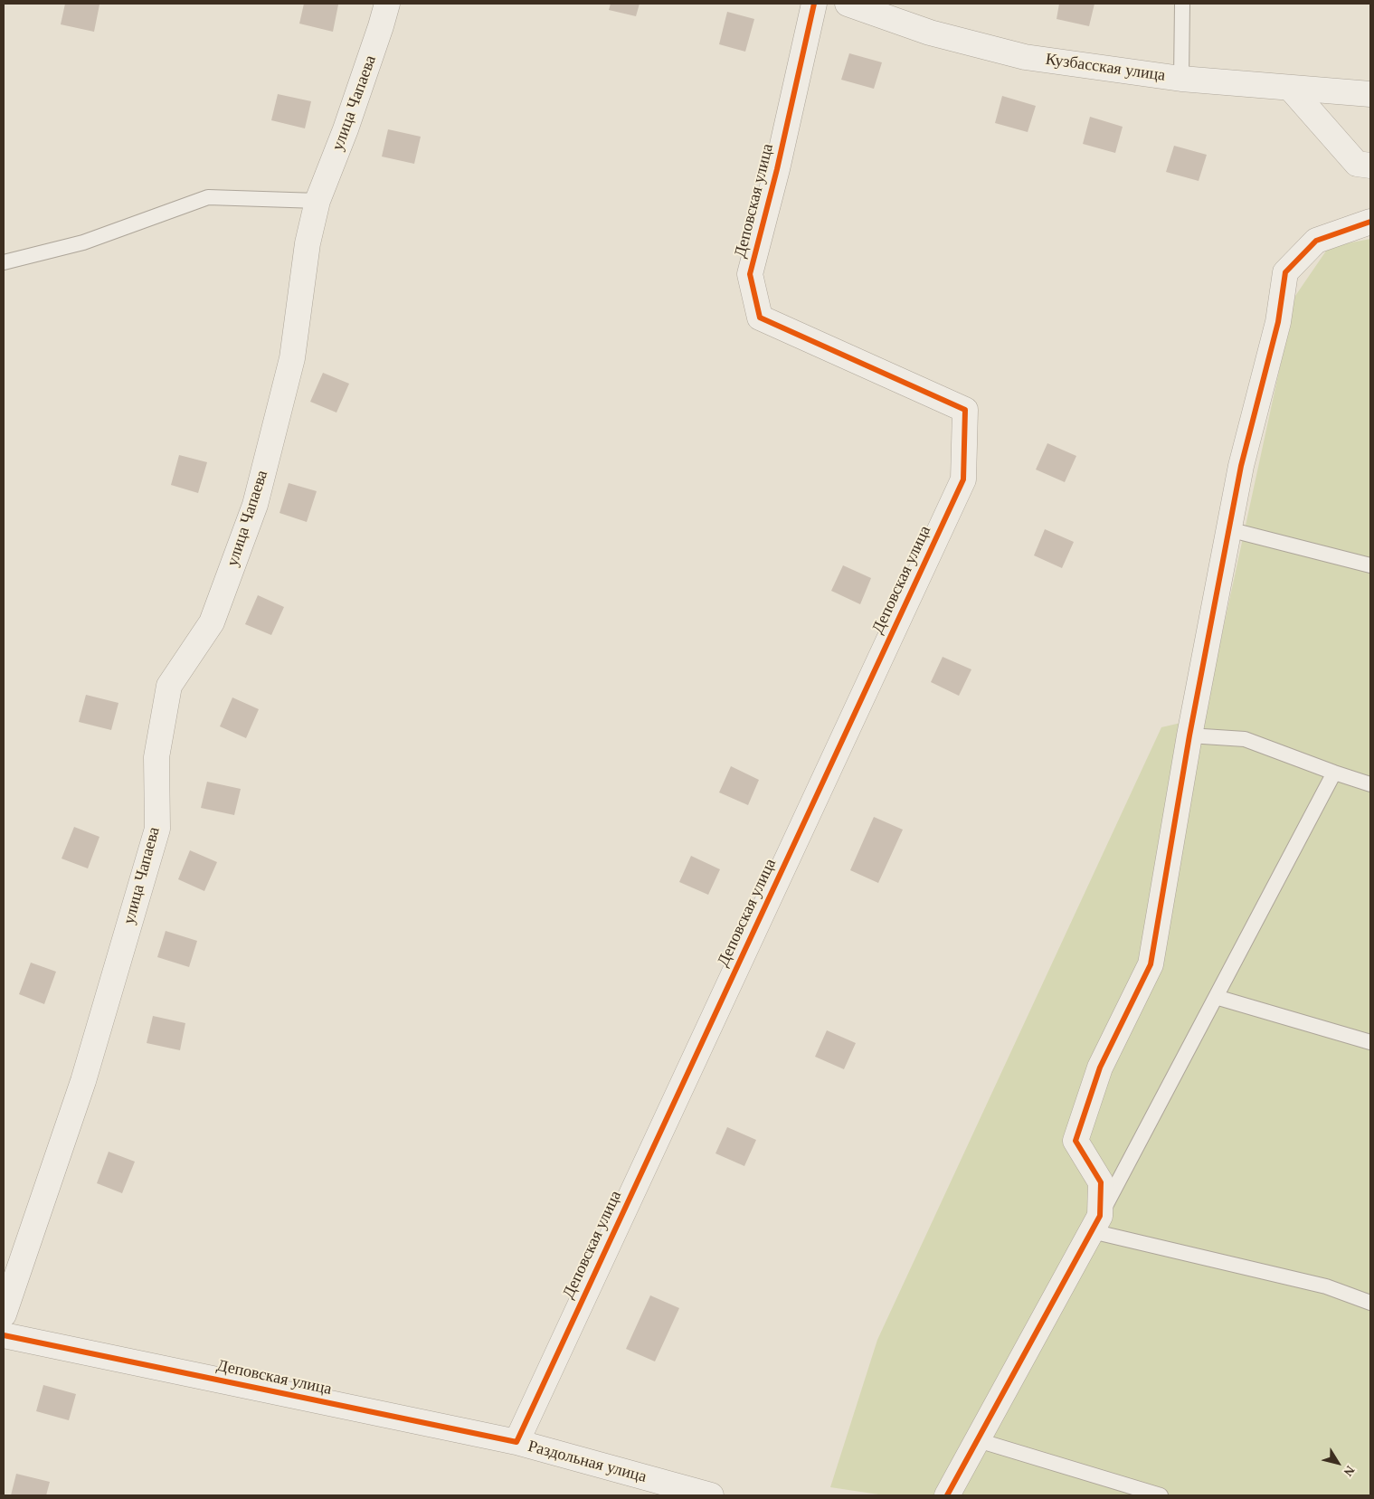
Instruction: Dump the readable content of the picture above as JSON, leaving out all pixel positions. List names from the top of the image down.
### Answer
{
  "streets": {
    "street": [
      "Кузбасская улица",
      "улица Чапаева",
      "Деповская улица",
      "Раздольная улица"
    ]
  },
  "crossings": [
    ["Деповская улица", "Раздольная улица"]
  ],
  "north": "bottom right"
}
